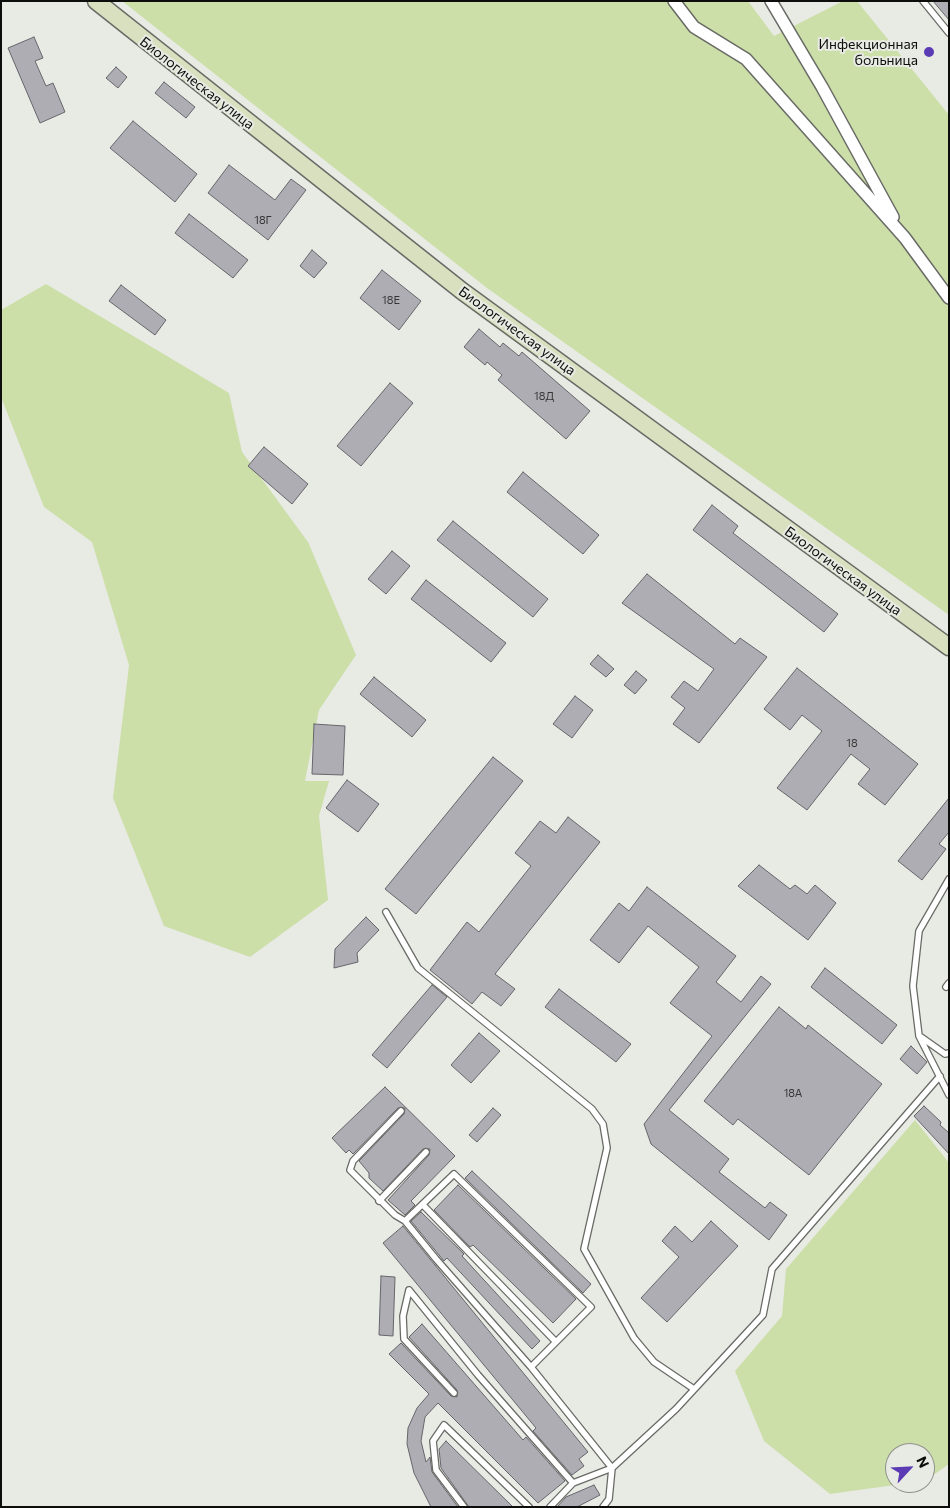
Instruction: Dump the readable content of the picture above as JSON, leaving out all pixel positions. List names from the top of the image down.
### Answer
{
  "streets": {
    "street": ["Биологическая улица"]
  },
  "places": ["Инфекционная больница"],
  "house_numbers": [
    "18Г",
    "18Е",
    "18Д",
    "18",
    "18А"
  ],
  "north": "top right"
}
